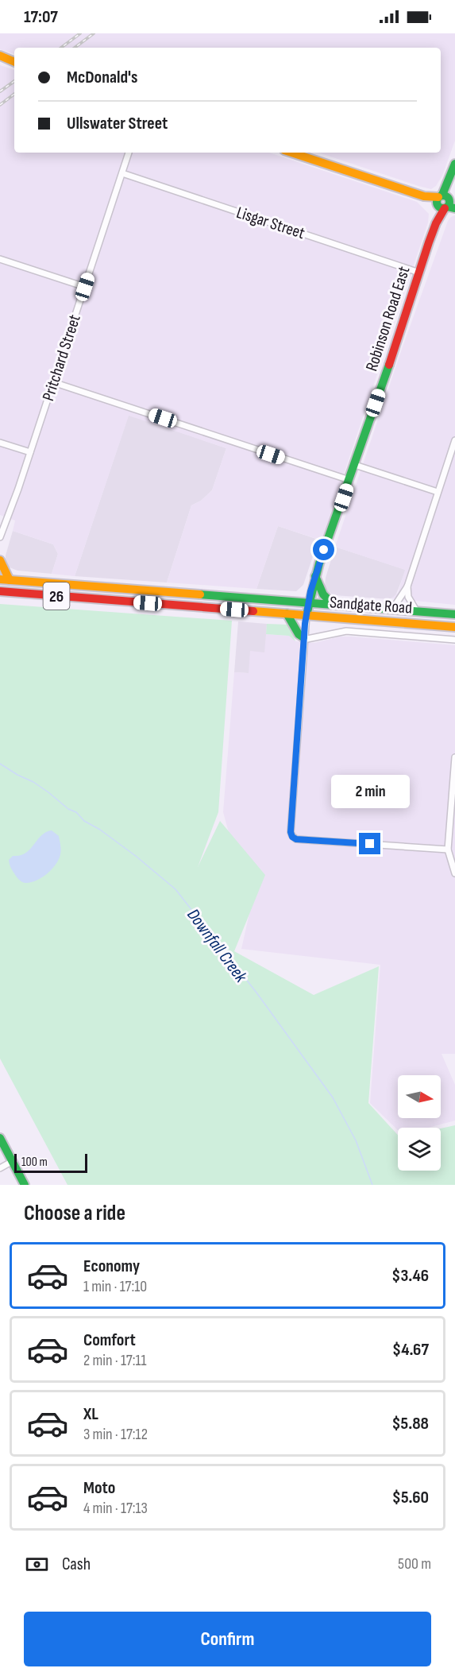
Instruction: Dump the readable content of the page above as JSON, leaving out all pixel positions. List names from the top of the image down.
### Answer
{
  "streets": {
    "main road": ["Robinson Road East", "26", "Sandgate Road"],
    "street": ["Lisgar Street", "Pritchard Street"]
  },
  "crossings": [
    ["Lisgar Street", "Robinson Road East"],
    ["Lisgar Street", "Pritchard Street"],
    ["Robinson Road East", "Sandgate Road"]
  ],
  "water": ["Downfall Creek"],
  "scale_bar": "100 m",
  "north": "right",
  "page": {
    "status": "17:07",
    "banner": ["McDonald's", "Ullswater Street"],
    "bubble": "2 min",
    "scale": "100 m",
    "heading": "Choose a ride",
    "list": [
      {
        "name": "Economy",
        "note": "1 min · 17:10",
        "value": "$3.46"
      },
      {
        "name": "Comfort",
        "note": "2 min · 17:11",
        "value": "$4.67"
      },
      {
        "name": "XL",
        "note": "3 min · 17:12",
        "value": "$5.88"
      },
      {
        "name": "Moto",
        "note": "4 min · 17:13",
        "value": "$5.60"
      }
    ],
    "pay": ["Cash", "500 m"],
    "buttons": "Confirm"
  }
}
